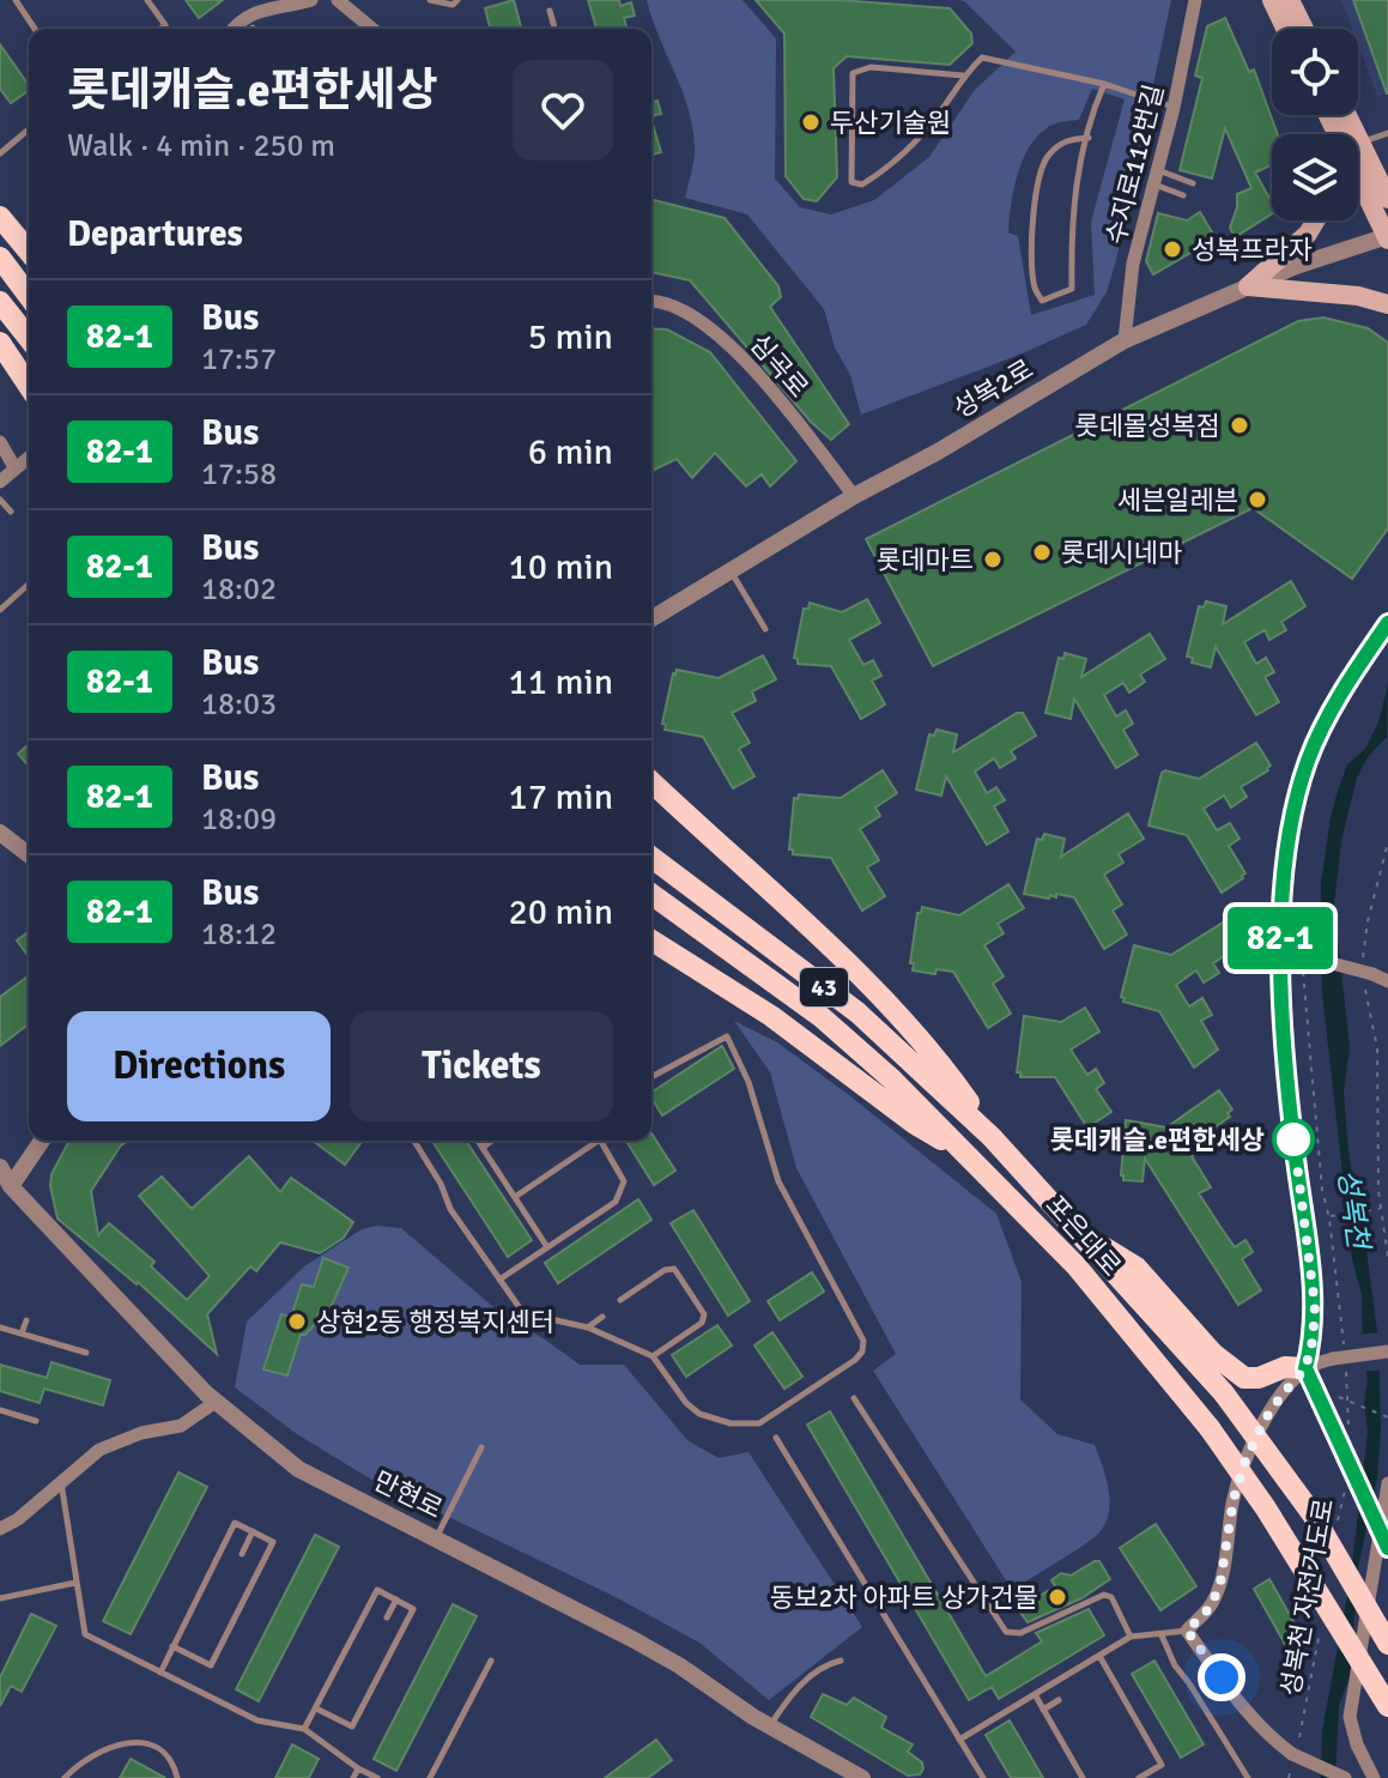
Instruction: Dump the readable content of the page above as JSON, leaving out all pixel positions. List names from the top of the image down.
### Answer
{
  "streets": {
    "main road": ["43", "포은대로"],
    "street": [
      "수지로112번길",
      "심곡로",
      "성복2로",
      "만현로"
    ],
    "path": ["성복천 자전거도로"]
  },
  "crossings": [
    ["수지로112번길", "성복2로"],
    ["심곡로", "성복2로"]
  ],
  "water": ["성복천"],
  "places": [
    "두산기술원",
    "성복프라자",
    "롯데몰성복점",
    "세븐일레븐",
    "롯데시네마",
    "롯데마트",
    "롯데캐슬.e편한세상",
    "상현2동 행정복지센터",
    "동보2차 아파트 상가건물"
  ],
  "lines": ["bus line 82-1"],
  "page": {
    "on_map": "82-1",
    "heading": [
      ["롯데캐슬.e편한세상", "Walk · 4 min · 250 m"],
      "Departures"
    ],
    "list": [
      {
        "mark": "82-1",
        "name": "Bus",
        "note": "17:57",
        "value": "5 min"
      },
      {
        "mark": "82-1",
        "name": "Bus",
        "note": "17:58",
        "value": "6 min"
      },
      {
        "mark": "82-1",
        "name": "Bus",
        "note": "18:02",
        "value": "10 min"
      },
      {
        "mark": "82-1",
        "name": "Bus",
        "note": "18:03",
        "value": "11 min"
      },
      {
        "mark": "82-1",
        "name": "Bus",
        "note": "18:09",
        "value": "17 min"
      },
      {
        "mark": "82-1",
        "name": "Bus",
        "note": "18:12",
        "value": "20 min"
      }
    ],
    "buttons": ["Directions", "Tickets"]
  }
}
